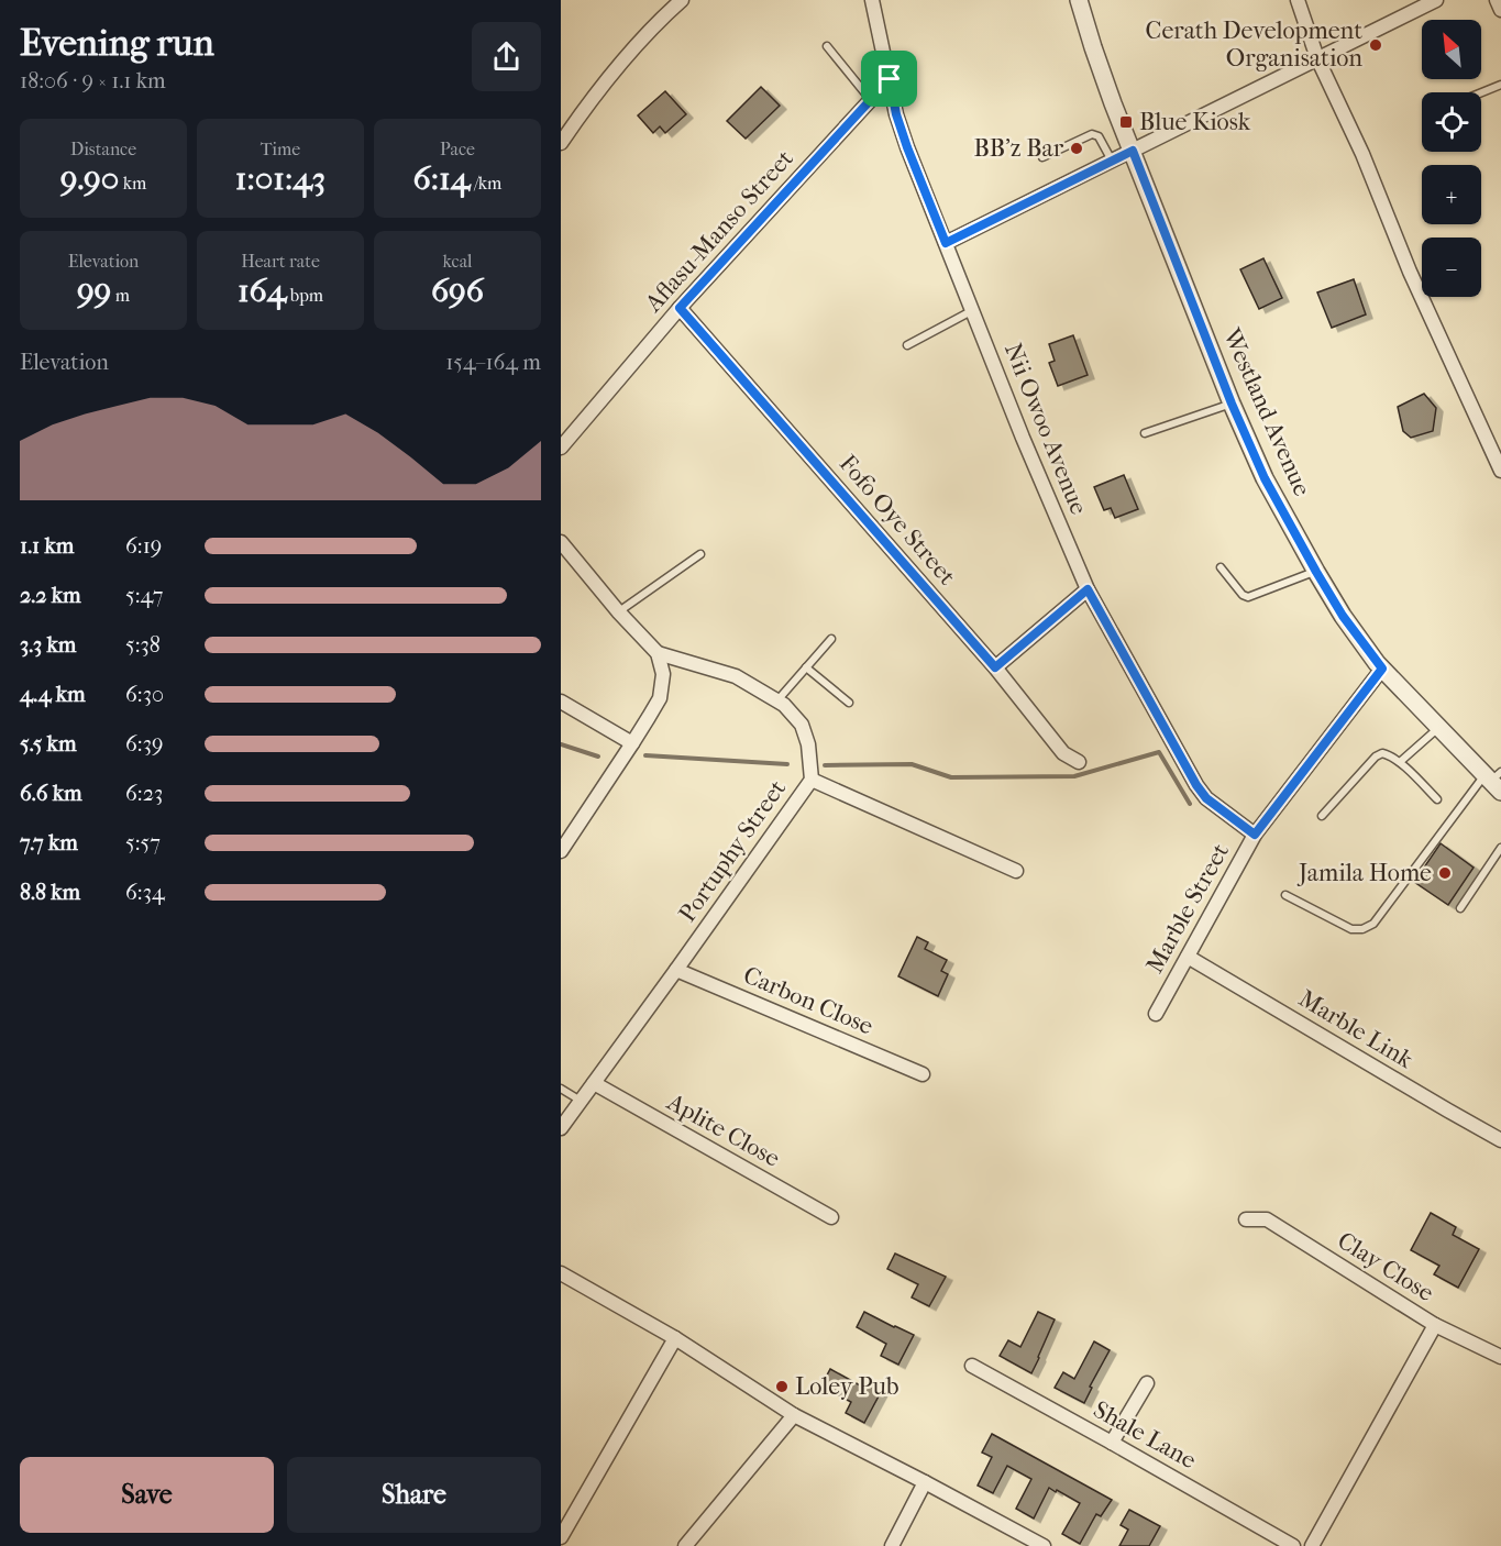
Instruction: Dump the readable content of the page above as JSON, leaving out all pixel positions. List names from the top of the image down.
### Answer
{
  "streets": {
    "street": [
      "Aflasu-Manso Street",
      "Westland Avenue",
      "Nii Owoo Avenue",
      "Fofo Oye Street",
      "Portuphy Street",
      "Marble Street",
      "Carbon Close",
      "Marble Link",
      "Aplite Close",
      "Clay Close",
      "Shale Lane"
    ]
  },
  "crossings": [
    ["Aflasu-Manso Street", "Nii Owoo Avenue"],
    ["Aflasu-Manso Street", "Fofo Oye Street"],
    ["Westland Avenue", "Marble Street"],
    ["Nii Owoo Avenue", "Marble Street"],
    ["Portuphy Street", "Carbon Close"],
    ["Portuphy Street", "Aplite Close"],
    ["Marble Street", "Marble Link"]
  ],
  "places": {
    "other": [
      "Cerath Development Organisation",
      "BB'z Bar",
      "Jamila Home",
      "Loley Pub"
    ],
    "transit": ["Blue Kiosk"]
  },
  "north": "top left",
  "page": {
    "heading": ["Evening run", "18:06 · 9 × 1.1 km"],
    "map_buttons": ["+", "−"],
    "stats": [
      ["Distance", "9.90 km"],
      ["Time", "1:01:43"],
      ["Pace", "6:14 /km"],
      ["Elevation", "99 m"],
      ["Heart rate", "164 bpm"],
      ["kcal", "696"]
    ],
    "chart": ["Elevation", "154–164 m"],
    "list": [
      {
        "name": "1.1 km",
        "note": "6:19"
      },
      {
        "name": "2.2 km",
        "note": "5:47"
      },
      {
        "name": "3.3 km",
        "note": "5:38"
      },
      {
        "name": "4.4 km",
        "note": "6:30"
      },
      {
        "name": "5.5 km",
        "note": "6:39"
      },
      {
        "name": "6.6 km",
        "note": "6:23"
      },
      {
        "name": "7.7 km",
        "note": "5:57"
      },
      {
        "name": "8.8 km",
        "note": "6:34"
      }
    ],
    "buttons": ["Save", "Share"]
  }
}
